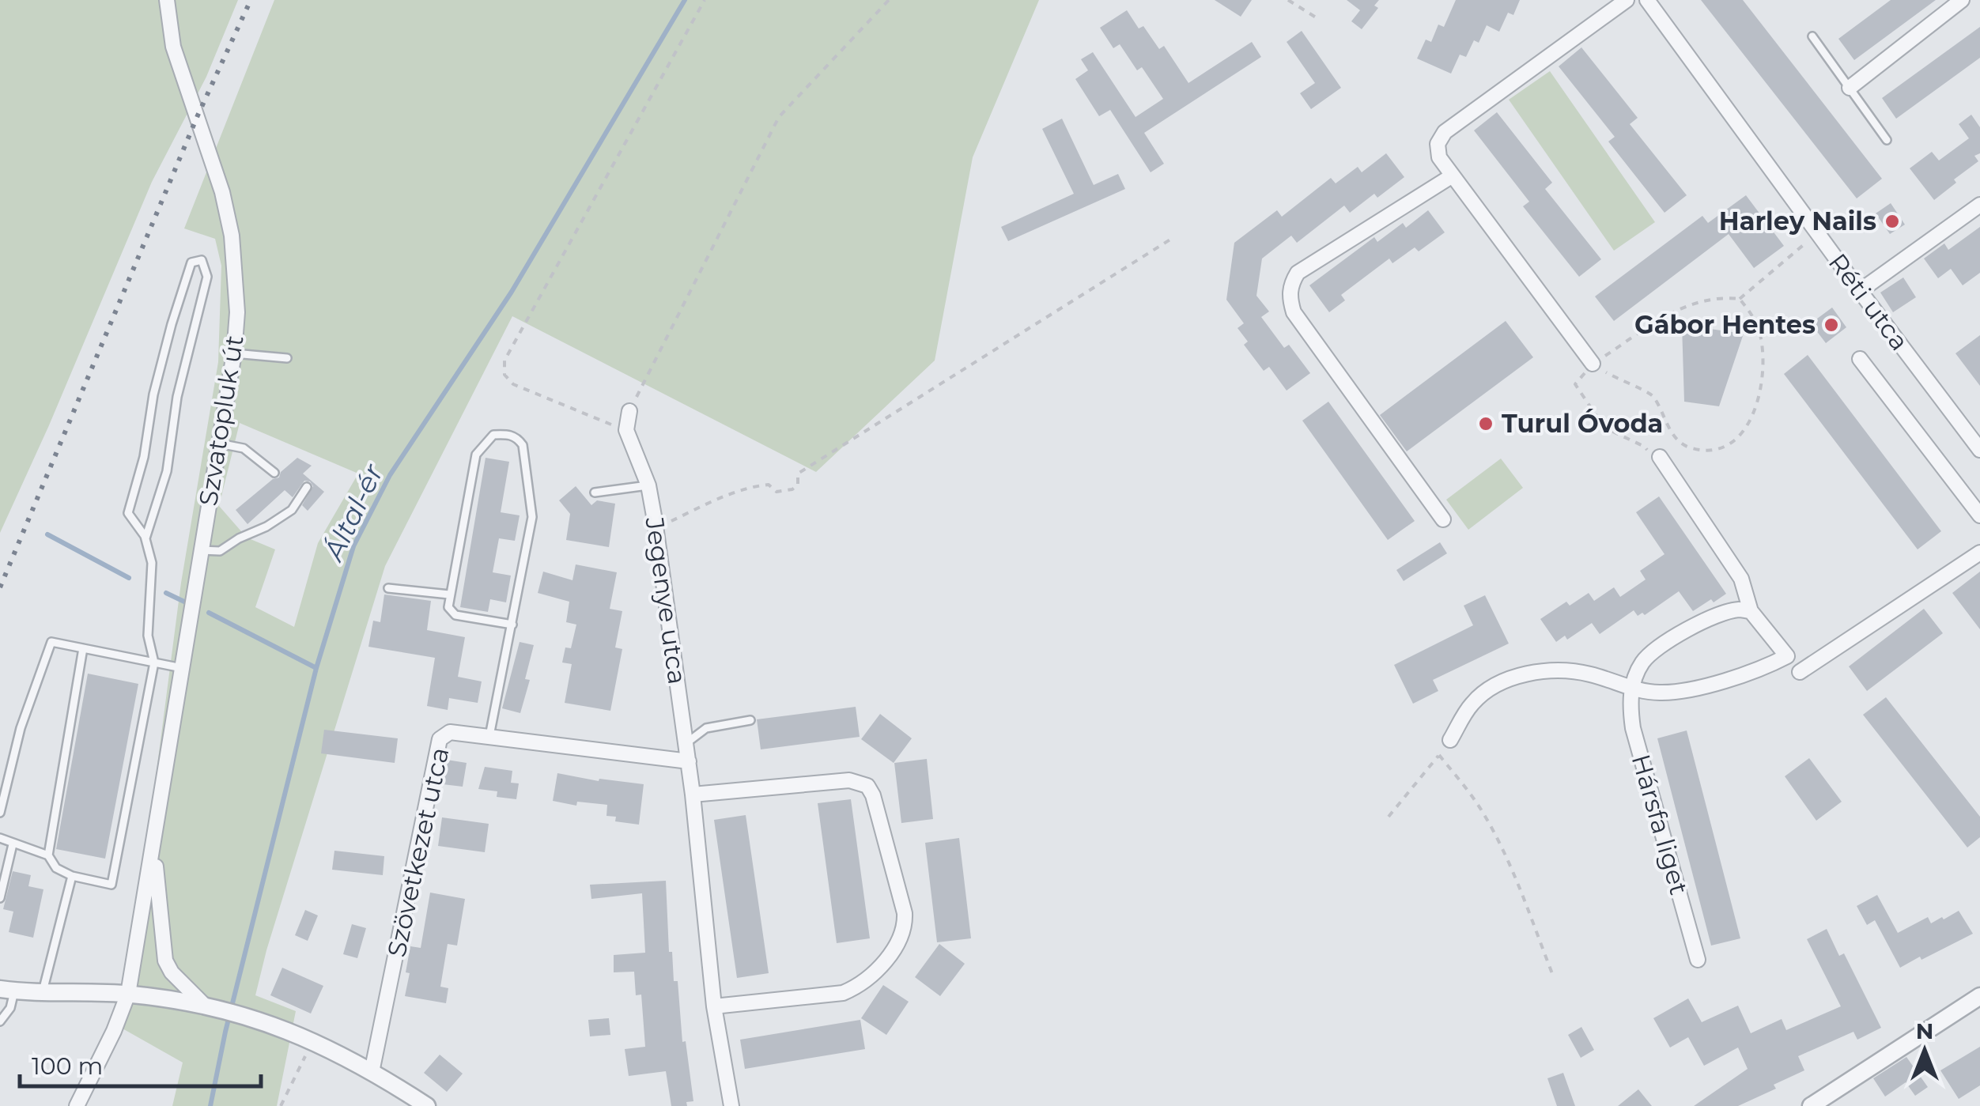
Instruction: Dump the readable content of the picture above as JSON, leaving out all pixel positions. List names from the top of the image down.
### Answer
{
  "streets": {
    "street": [
      "Réti utca",
      "Szvatopluk út",
      "Jegenye utca",
      "Hársfa liget",
      "Szövetkezet utca"
    ]
  },
  "crossings": [
    ["Jegenye utca", "Szövetkezet utca"]
  ],
  "water": ["Által-ér"],
  "places": ["Harley Nails", "Gábor Hentes", "Turul Óvoda"],
  "scale_bar": "100 m",
  "north": "top"
}
